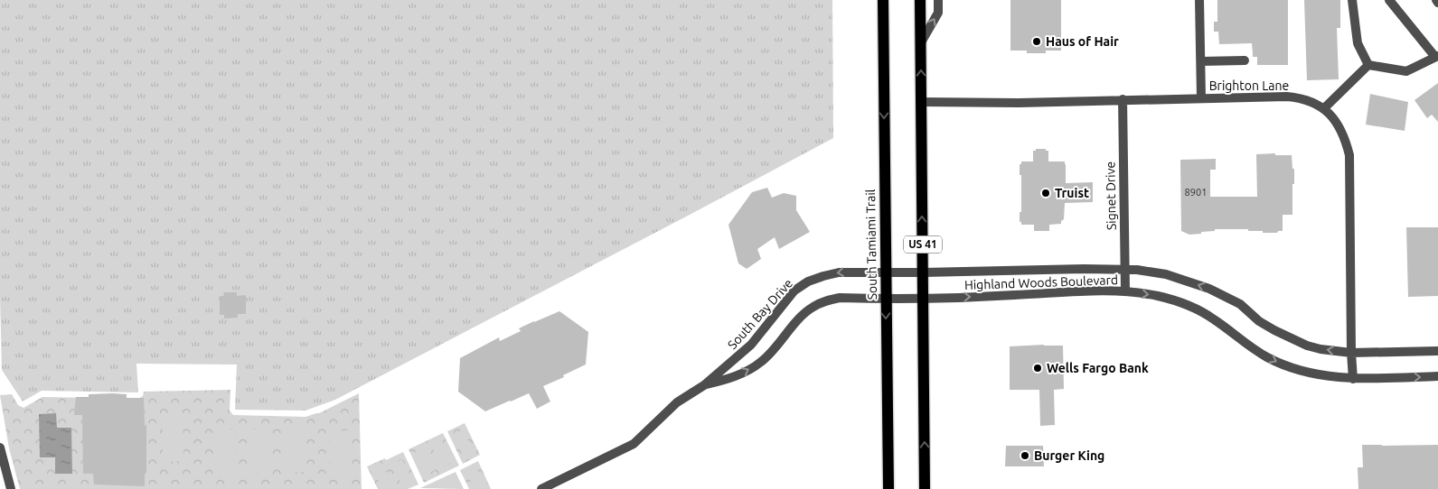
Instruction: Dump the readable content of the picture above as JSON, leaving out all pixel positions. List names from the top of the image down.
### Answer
{
  "streets": {
    "main road": ["South Tamiami Trail", "US 41"],
    "street": [
      "Brighton Lane",
      "Signet Drive",
      "Highland Woods Boulevard",
      "South Bay Drive"
    ]
  },
  "crossings": [
    ["Brighton Lane", "Signet Drive"],
    ["Brighton Lane", "US 41"],
    ["Brighton Lane", "Highland Woods Boulevard"],
    ["Signet Drive", "Highland Woods Boulevard"],
    ["South Tamiami Trail", "South Bay Drive"],
    ["US 41", "Highland Woods Boulevard"],
    ["US 41", "South Bay Drive"],
    ["Highland Woods Boulevard", "South Bay Drive"]
  ],
  "places": [
    "Haus of Hair",
    "Truist",
    "Wells Fargo Bank",
    "Burger King"
  ],
  "house_numbers": ["8901"]
}
